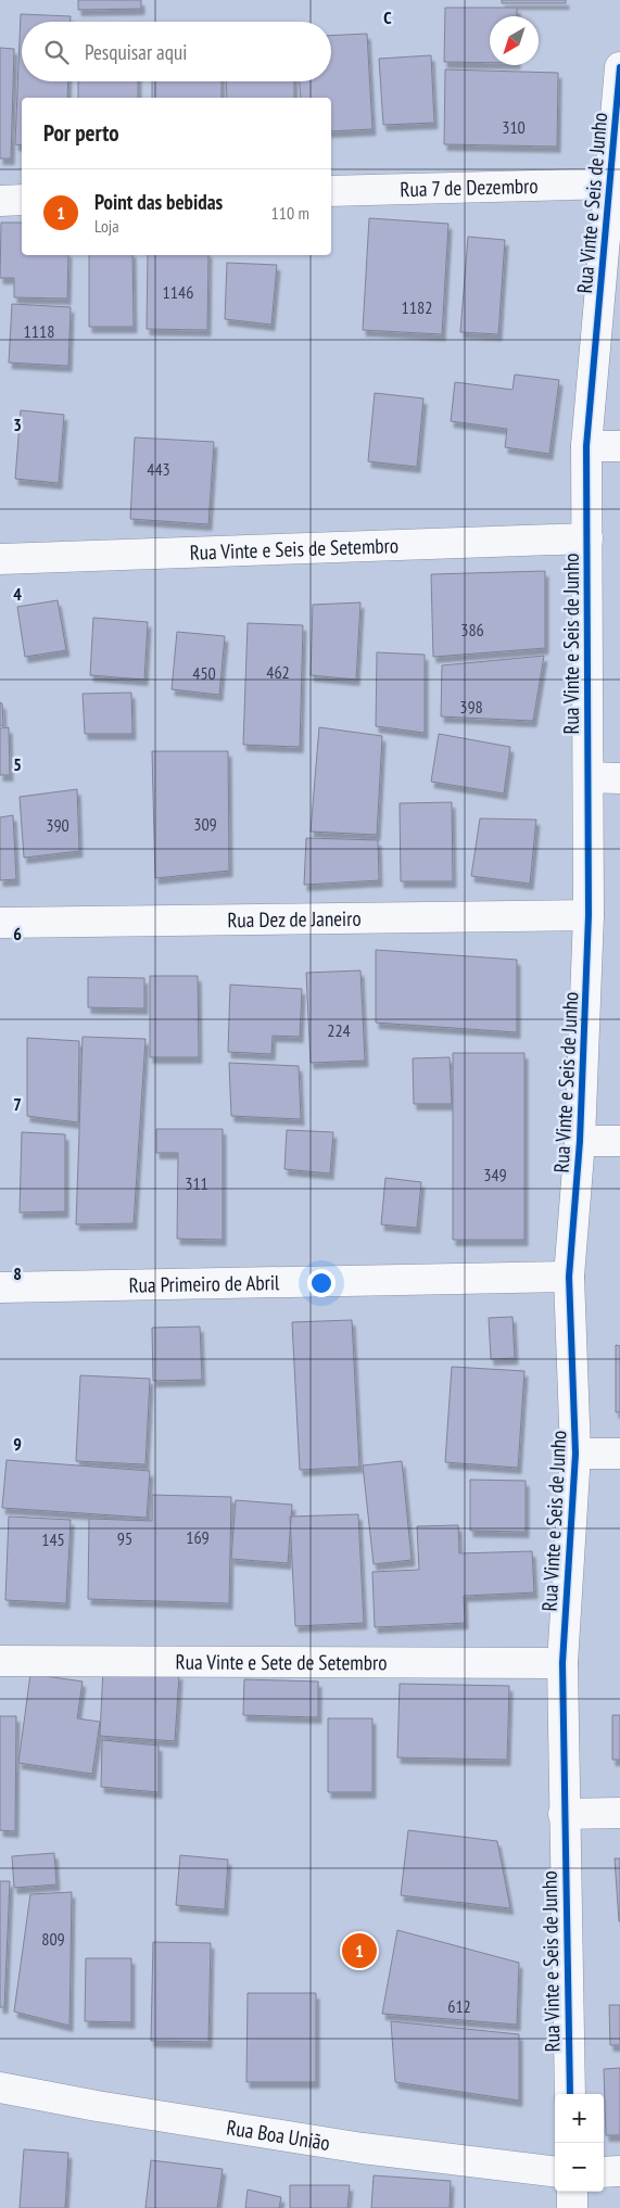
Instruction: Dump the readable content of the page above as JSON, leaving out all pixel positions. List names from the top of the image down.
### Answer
{
  "streets": {
    "street": [
      "Rua 7 de Dezembro",
      "Rua Vinte e Seis de Junho",
      "Rua Vinte e Seis de Setembro",
      "Rua Dez de Janeiro",
      "Rua Primeiro de Abril",
      "Rua Vinte e Sete de Setembro",
      "Rua Boa União"
    ]
  },
  "crossings": [
    ["Rua 7 de Dezembro", "Rua Vinte e Seis de Junho"],
    ["Rua Vinte e Seis de Junho", "Rua Vinte e Seis de Setembro"],
    ["Rua Vinte e Seis de Junho", "Rua Dez de Janeiro"],
    ["Rua Vinte e Seis de Junho", "Rua Primeiro de Abril"],
    ["Rua Vinte e Seis de Junho", "Rua Vinte e Sete de Setembro"]
  ],
  "house_numbers": [
    "310",
    "1146",
    "1182",
    "1118",
    "443",
    "386",
    "462",
    "450",
    "398",
    "309",
    "390",
    "224",
    "349",
    "311",
    "169",
    "95",
    "145",
    "809",
    "612"
  ],
  "north": "bottom left",
  "page": {
    "search": "Pesquisar aqui",
    "heading": "Por perto",
    "list": [
      {
        "mark": "1",
        "name": "Point das bebidas",
        "note": "Loja",
        "value": "110 m"
      }
    ],
    "pins": "1",
    "map_buttons": ["+", "−"]
  },
  "grid": {
    "columns": ["C"],
    "rows": [
      "3",
      "4",
      "5",
      "6",
      "7",
      "8",
      "9"
    ]
  }
}
